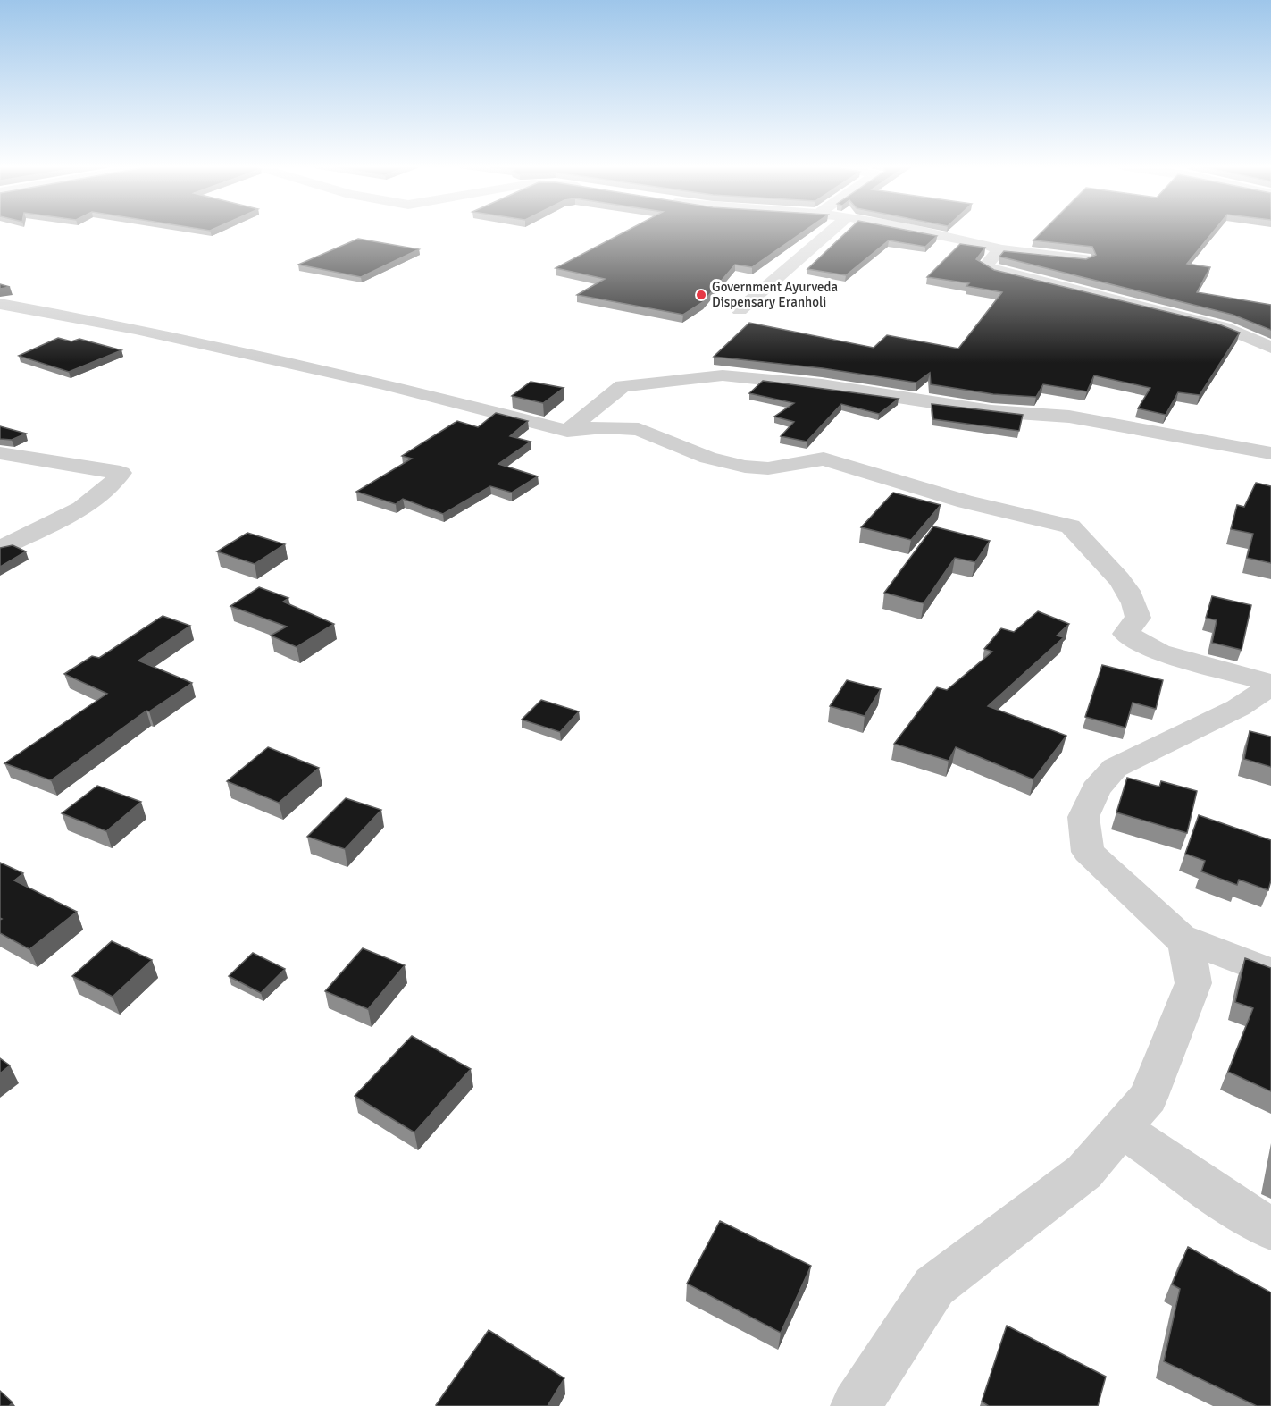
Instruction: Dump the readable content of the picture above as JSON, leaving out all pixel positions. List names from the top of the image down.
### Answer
{
  "places": ["Government Ayurveda Dispensary Eranholi"]
}
